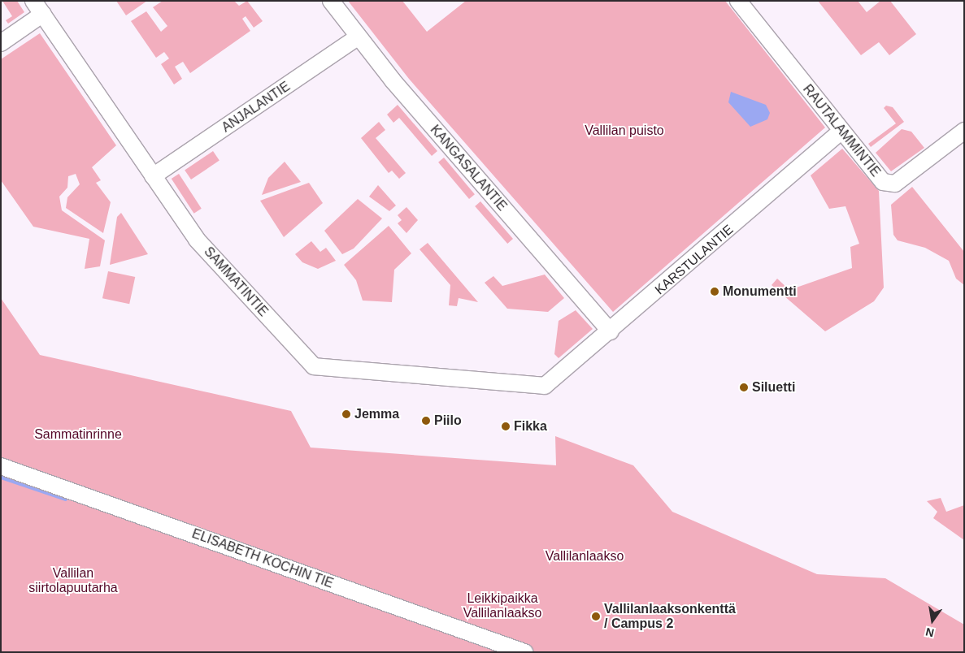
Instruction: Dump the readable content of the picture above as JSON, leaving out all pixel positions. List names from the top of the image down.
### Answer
{
  "streets": {
    "street": [
      "ANJALANTIE",
      "RAUTALAMMINTIE",
      "KANGASALANTIE",
      "KARSTULANTIE",
      "SAMMATINTIE",
      "ELISABETH KOCHIN TIE"
    ]
  },
  "crossings": [
    ["ANJALANTIE", "KANGASALANTIE"],
    ["ANJALANTIE", "SAMMATINTIE"],
    ["RAUTALAMMINTIE", "KARSTULANTIE"],
    ["KANGASALANTIE", "KARSTULANTIE"],
    ["KARSTULANTIE", "SAMMATINTIE"]
  ],
  "parks": [
    "Vallilan puisto",
    "Sammatinrinne",
    "Vallilanlaakso",
    "Vallilan siirtolapuutarha",
    "Leikkipaikka Vallilanlaakso"
  ],
  "places": [
    "Monumentti",
    "Siluetti",
    "Jemma",
    "Piilo",
    "Fikka",
    "Vallilanlaaksonkenttä / Campus 2"
  ],
  "north": "bottom"
}
